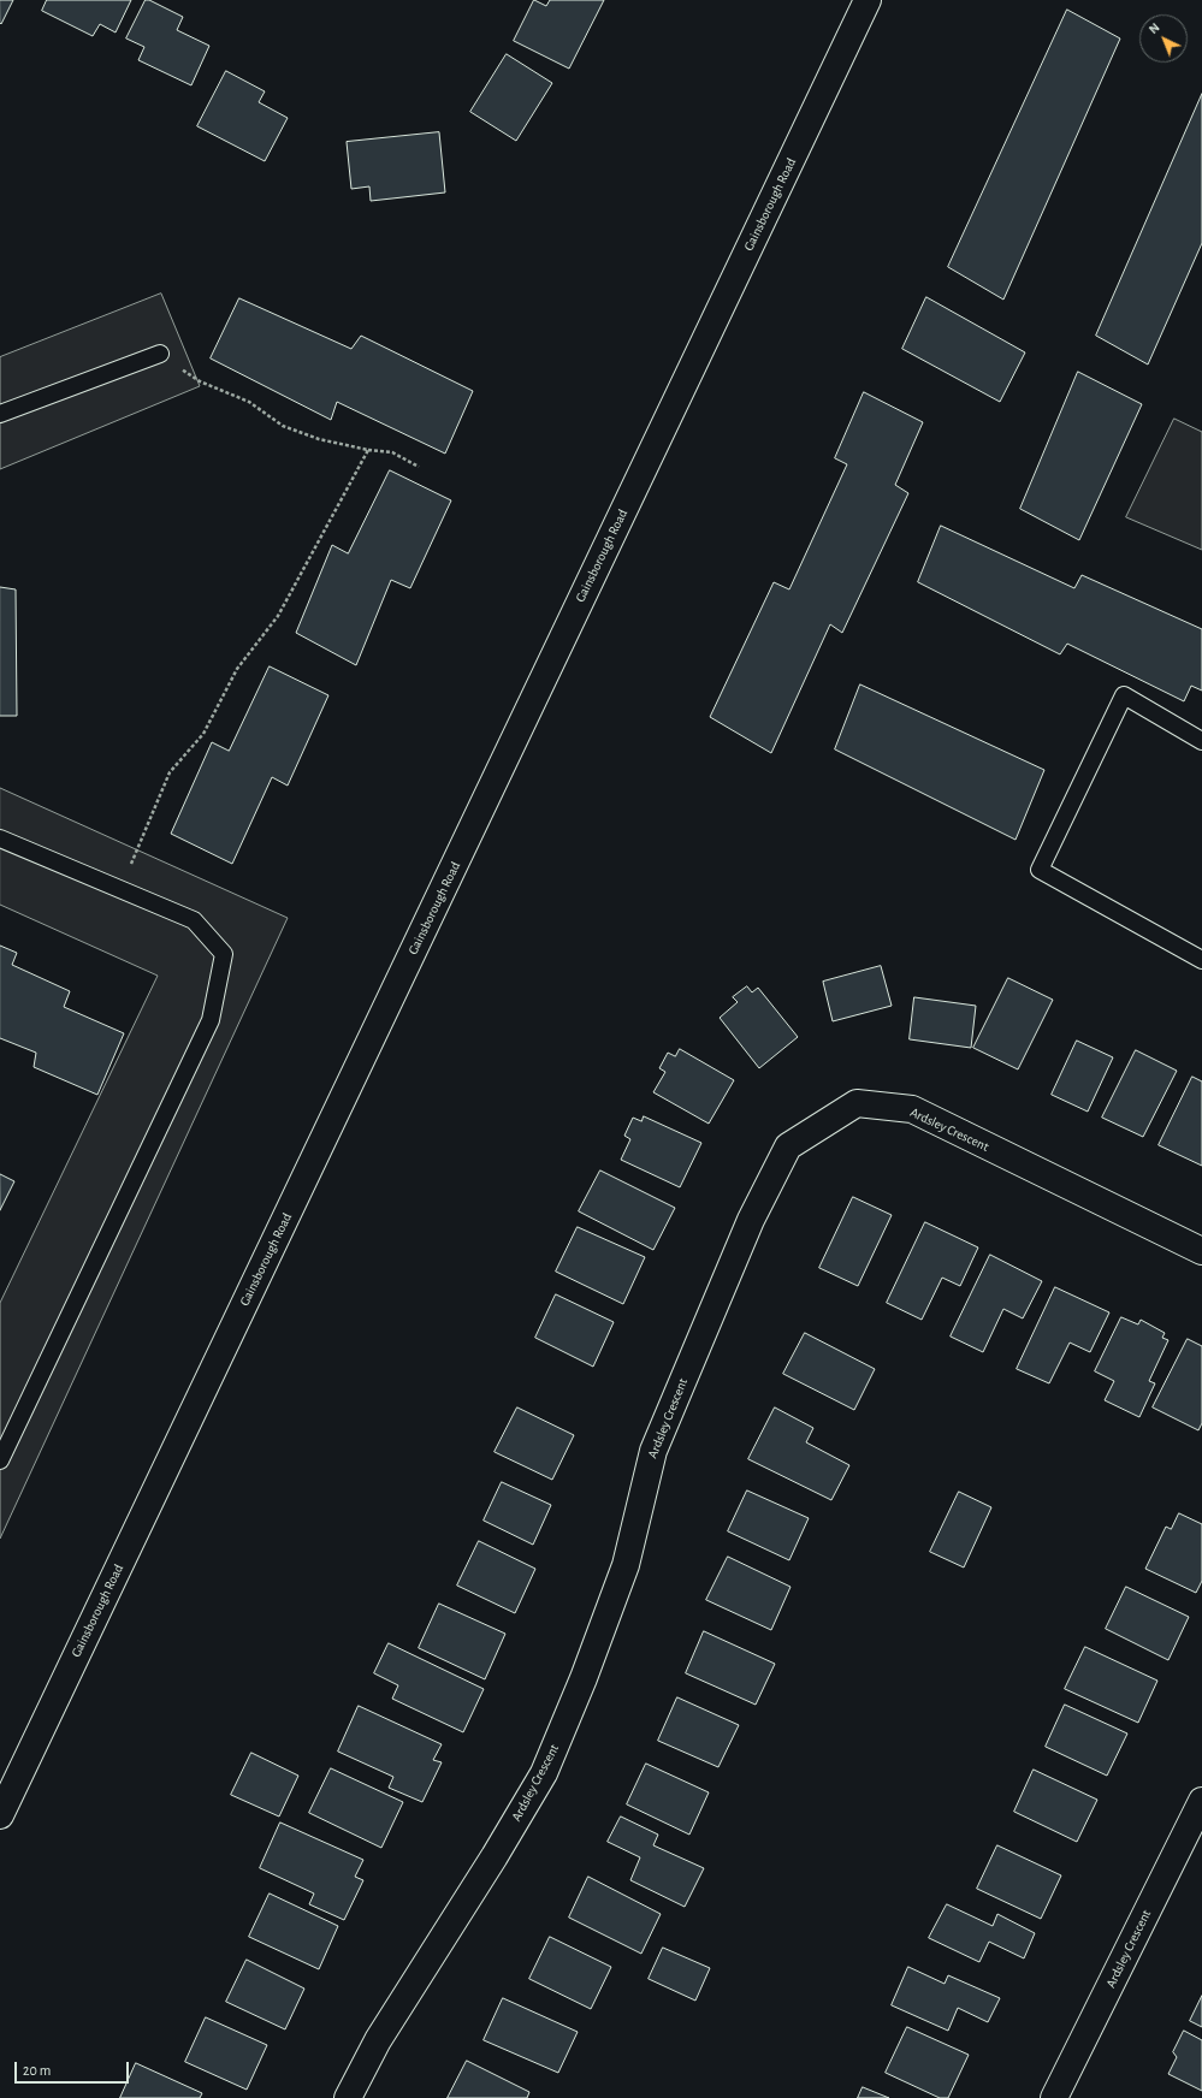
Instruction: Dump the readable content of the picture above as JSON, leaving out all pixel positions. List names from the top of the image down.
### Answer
{
  "streets": {
    "main road": ["Gainsborough Road", "Ardsley Crescent"]
  },
  "scale_bar": "20 m",
  "north": "top left"
}
